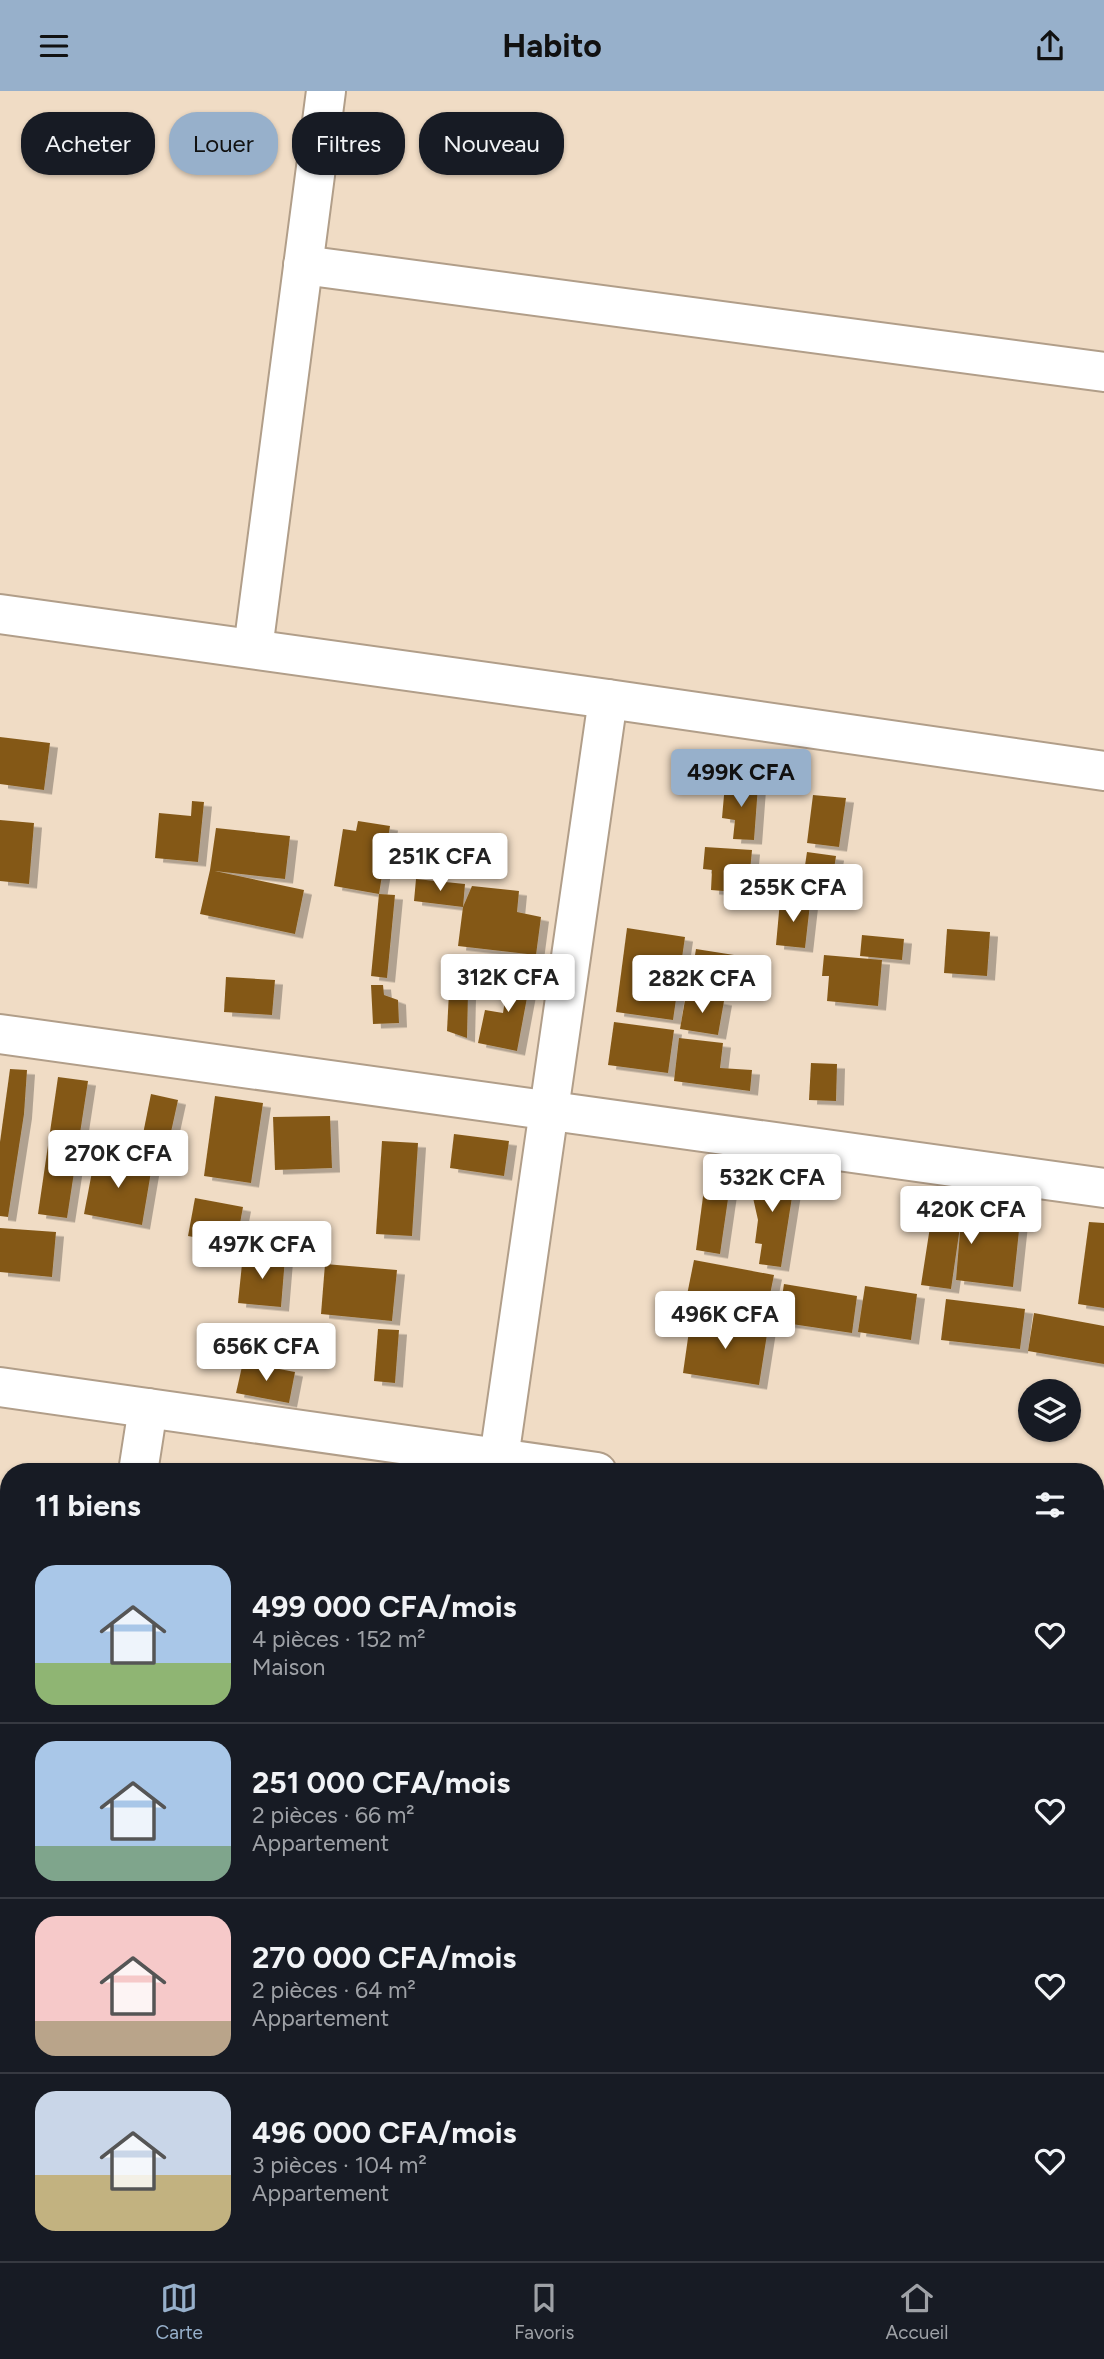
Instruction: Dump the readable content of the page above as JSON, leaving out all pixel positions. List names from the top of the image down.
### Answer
{
  "page": {
    "header": "Habito",
    "chip": [
      "Acheter",
      "Louer",
      "Filtres",
      "Nouveau"
    ],
    "price": [
      "499K CFA",
      "251K CFA",
      "255K CFA",
      "312K CFA",
      "282K CFA",
      "270K CFA",
      "532K CFA",
      "420K CFA",
      "497K CFA",
      "496K CFA",
      "656K CFA"
    ],
    "heading": "11 biens",
    "list": [
      {
        "name": "499 000 CFA/mois",
        "note": "4 pièces · 152 m² · Maison"
      },
      {
        "name": "251 000 CFA/mois",
        "note": "2 pièces · 66 m² · Appartement"
      },
      {
        "name": "270 000 CFA/mois",
        "note": "2 pièces · 64 m² · Appartement"
      },
      {
        "name": "496 000 CFA/mois",
        "note": "3 pièces · 104 m² · Appartement"
      }
    ],
    "tabs": ["Carte", "Favoris", "Accueil"]
  }
}
